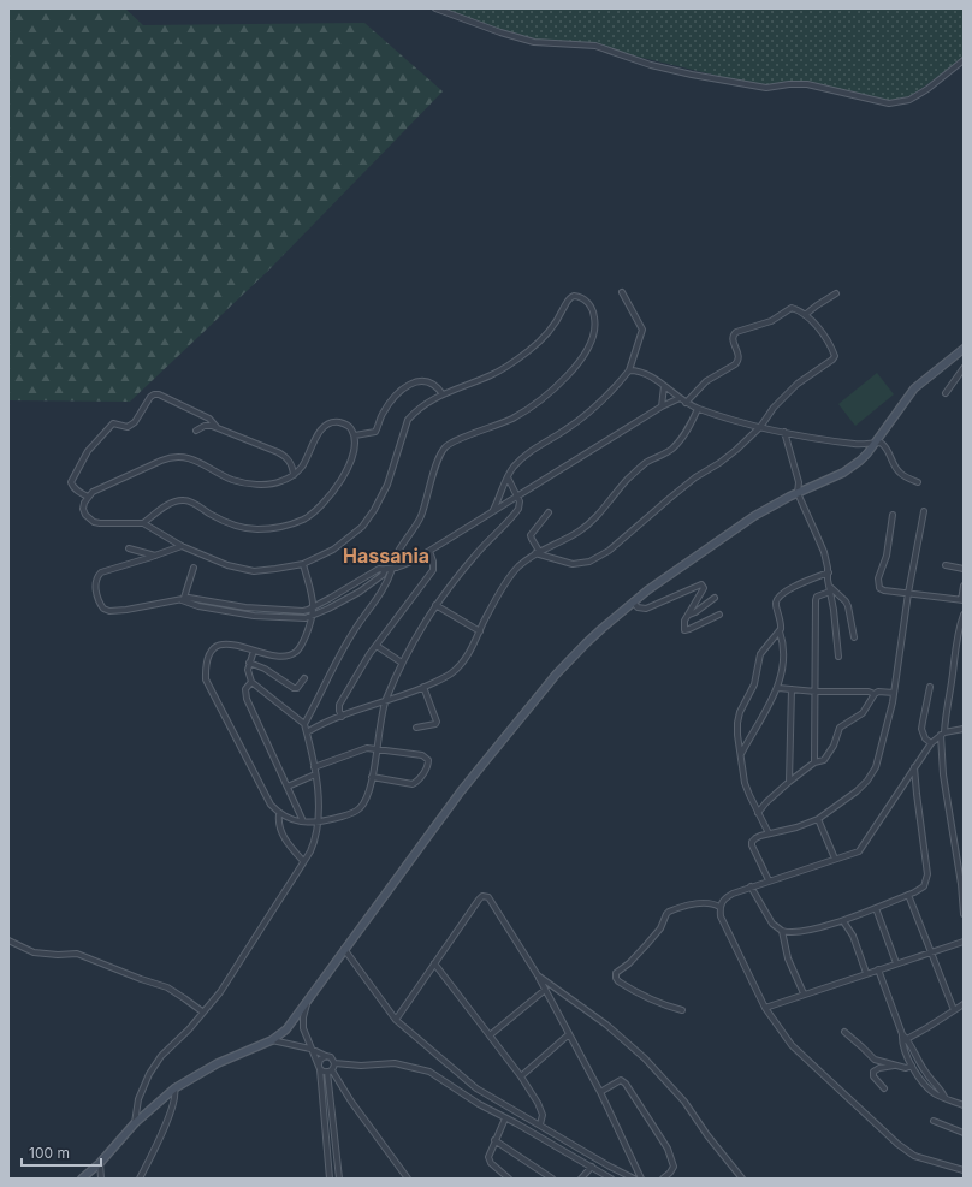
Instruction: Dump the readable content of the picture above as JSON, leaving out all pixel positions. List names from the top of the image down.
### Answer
{
  "districts": ["Hassania"],
  "scale_bar": "100 m"
}
